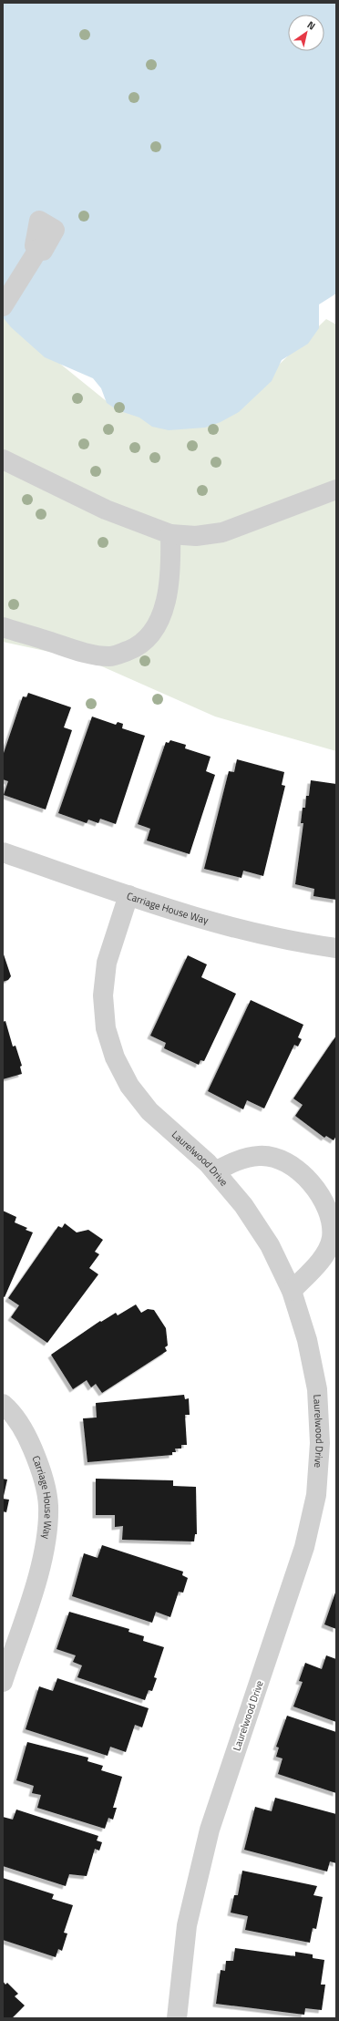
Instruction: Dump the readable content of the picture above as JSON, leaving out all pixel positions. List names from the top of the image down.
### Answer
{
  "streets": {
    "street": ["Carriage House Way", "Laurelwood Drive"]
  },
  "crossings": [
    ["Carriage House Way", "Laurelwood Drive"]
  ],
  "north": "top right"
}
